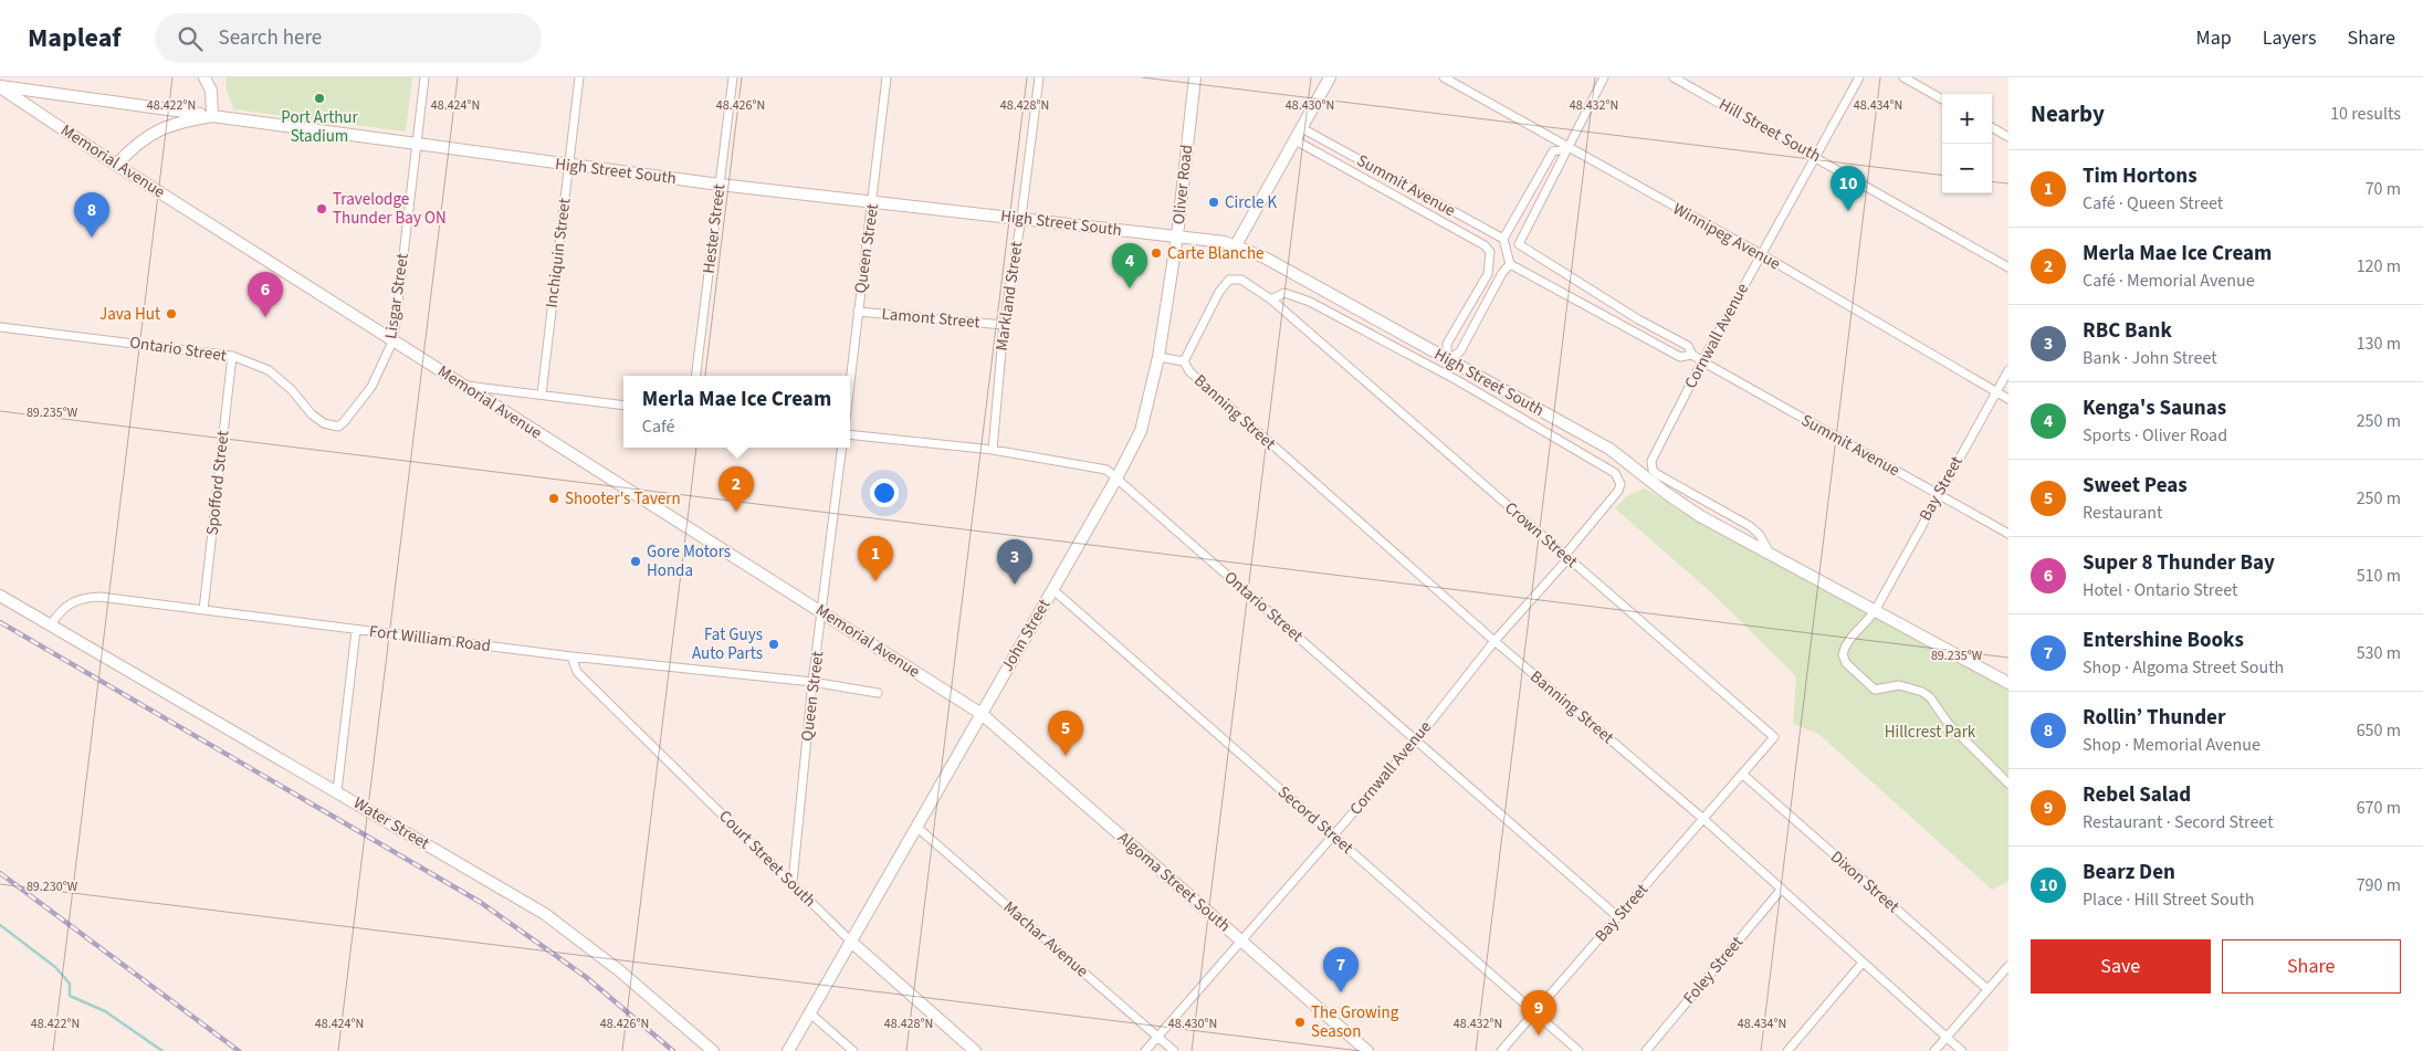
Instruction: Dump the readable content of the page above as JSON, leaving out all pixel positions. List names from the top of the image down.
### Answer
{
  "streets": {
    "main road": [
      "Memorial Avenue",
      "High Street South",
      "Oliver Road",
      "John Street",
      "Water Street",
      "Court Street South",
      "Algoma Street South"
    ],
    "street": [
      "Hill Street South",
      "Summit Avenue",
      "Hester Street",
      "Winnipeg Avenue",
      "Queen Street",
      "Inchiquin Street",
      "Lisgar Street",
      "Markland Street",
      "Lamont Street",
      "Cornwall Avenue",
      "Ontario Street",
      "Banning Street",
      "Spofford Street",
      "Bay Street",
      "Crown Street",
      "Fort William Road",
      "Secord Street",
      "Dixon Street",
      "Machar Avenue",
      "Foley Street"
    ]
  },
  "crossings": [
    ["Hill Street South", "Cornwall Avenue"],
    ["Memorial Avenue", "High Street South"],
    ["Memorial Avenue", "Queen Street"],
    ["Memorial Avenue", "Lisgar Street"],
    ["Memorial Avenue", "John Street"],
    ["Memorial Avenue", "Algoma Street South"],
    ["High Street South", "Oliver Road"],
    ["High Street South", "Summit Avenue"],
    ["High Street South", "Hester Street"],
    ["High Street South", "Queen Street"],
    ["High Street South", "Inchiquin Street"],
    ["High Street South", "Lisgar Street"],
    ["High Street South", "Markland Street"],
    ["High Street South", "Cornwall Avenue"],
    ["High Street South", "Bay Street"],
    ["Oliver Road", "John Street"],
    ["Summit Avenue", "Winnipeg Avenue"],
    ["Summit Avenue", "Cornwall Avenue"],
    ["Summit Avenue", "Bay Street"],
    ["Winnipeg Avenue", "Cornwall Avenue"],
    ["Winnipeg Avenue", "Bay Street"],
    ["Queen Street", "Lamont Street"],
    ["Queen Street", "Fort William Road"],
    ["Queen Street", "Court Street South"],
    ["Lisgar Street", "Ontario Street"],
    ["Markland Street", "Lamont Street"],
    ["Markland Street", "Ontario Street"],
    ["Cornwall Avenue", "Ontario Street"],
    ["Cornwall Avenue", "Banning Street"],
    ["Cornwall Avenue", "Crown Street"],
    ["Cornwall Avenue", "Secord Street"],
    ["Cornwall Avenue", "Algoma Street South"],
    ["Cornwall Avenue", "Machar Avenue"],
    ["Ontario Street", "Spofford Street"],
    ["Ontario Street", "Bay Street"],
    ["Ontario Street", "John Street"],
    ["Banning Street", "Bay Street"],
    ["Banning Street", "Foley Street"],
    ["Spofford Street", "Fort William Road"],
    ["Bay Street", "Crown Street"],
    ["Bay Street", "Secord Street"],
    ["Bay Street", "Dixon Street"],
    ["Crown Street", "Dixon Street"],
    ["John Street", "Secord Street"],
    ["John Street", "Court Street South"],
    ["John Street", "Algoma Street South"],
    ["John Street", "Machar Avenue"],
    ["Fort William Road", "Water Street"],
    ["Fort William Road", "Court Street South"]
  ],
  "parks": ["Hillcrest Park"],
  "places": [
    "Port Arthur Stadium",
    "Circle K",
    "Travelodge Thunder Bay ON",
    "Carte Blanche",
    "Java Hut",
    "Shooter's Tavern",
    "Gore Motors Honda",
    "Fat Guys Auto Parts",
    "The Growing Season"
  ],
  "page": {
    "header": "Mapleaf",
    "search": "Search here",
    "nav": ["Map", "Layers", "Share"],
    "heading": ["Nearby", "10 results"],
    "map_buttons": ["+", "−"],
    "list": [
      {
        "mark": "1",
        "name": "Tim Hortons",
        "note": "Café · Queen Street",
        "value": "70 m"
      },
      {
        "mark": "2",
        "name": "Merla Mae Ice Cream",
        "note": "Café · Memorial Avenue",
        "value": "120 m"
      },
      {
        "mark": "3",
        "name": "RBC Bank",
        "note": "Bank · John Street",
        "value": "130 m"
      },
      {
        "mark": "4",
        "name": "Kenga's Saunas",
        "note": "Sports · Oliver Road",
        "value": "250 m"
      },
      {
        "mark": "5",
        "name": "Sweet Peas",
        "note": "Restaurant",
        "value": "250 m"
      },
      {
        "mark": "6",
        "name": "Super 8 Thunder Bay",
        "note": "Hotel · Ontario Street",
        "value": "510 m"
      },
      {
        "mark": "7",
        "name": "Entershine Books",
        "note": "Shop · Algoma Street South",
        "value": "530 m"
      },
      {
        "mark": "8",
        "name": "Rollin’ Thunder",
        "note": "Shop · Memorial Avenue",
        "value": "650 m"
      },
      {
        "mark": "9",
        "name": "Rebel Salad",
        "note": "Restaurant · Secord Street",
        "value": "670 m"
      },
      {
        "mark": "10",
        "name": "Bearz Den",
        "note": "Place · Hill Street South",
        "value": "790 m"
      }
    ],
    "pins": [
      "10",
      "8",
      "4",
      "6",
      "2",
      "1",
      "3",
      "5",
      "7",
      "9"
    ],
    "popup": ["Merla Mae Ice Cream", "Café"],
    "buttons": ["Save", "Share"]
  },
  "coordinates": [
    "48.422°N",
    "48.424°N",
    "48.426°N",
    "48.428°N",
    "48.430°N",
    "48.432°N",
    "48.434°N",
    "89.235°W",
    "89.230°W"
  ]
}
